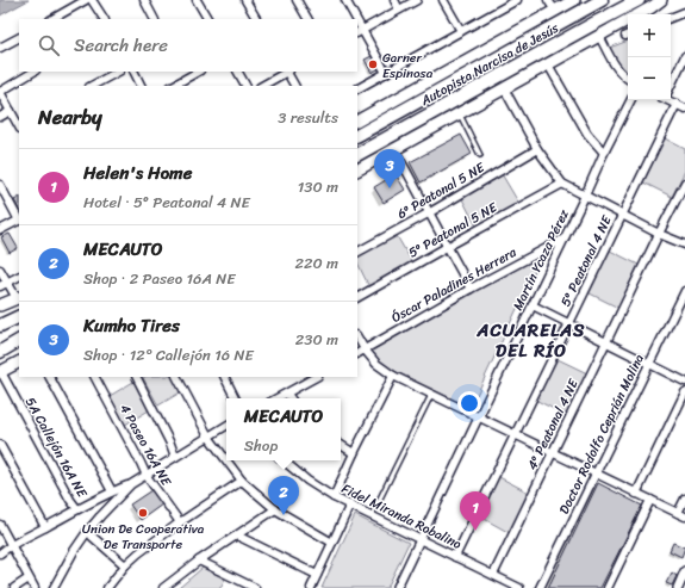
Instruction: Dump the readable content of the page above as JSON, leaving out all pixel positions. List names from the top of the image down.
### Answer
{
  "streets": {
    "highway": ["Autopista Narcisa de Jesús"],
    "street": [
      "6º Peatonal 5 NE",
      "5º Peatonal 5 NE",
      "Martín Ycaza Pérez",
      "5º Peatonal 4 NE",
      "Óscar Paladines Herrera",
      "4º Peatonal 4 NE",
      "Doctor Rodolfo Ceprián Molina",
      "4 Paseo 16A NE",
      "5A Callejón 16A NE",
      "Fidel Miranda Robalino"
    ]
  },
  "crossings": [
    ["Martín Ycaza Pérez", "Óscar Paladines Herrera"],
    ["Martín Ycaza Pérez", "Fidel Miranda Robalino"],
    ["5º Peatonal 4 NE", "Fidel Miranda Robalino"],
    ["4º Peatonal 4 NE", "Fidel Miranda Robalino"]
  ],
  "districts": ["ACUARELAS DEL RÍO"],
  "places": ["Garner Espinosa", "Union De Cooperativa De Transporte"],
  "page": {
    "map_buttons": ["+", "−"],
    "search": "Search here",
    "heading": ["Nearby", "3 results"],
    "list": [
      {
        "mark": "1",
        "name": "Helen's Home",
        "note": "Hotel · 5º Peatonal 4 NE",
        "value": "130 m"
      },
      {
        "mark": "2",
        "name": "MECAUTO",
        "note": "Shop · 2 Paseo 16A NE",
        "value": "220 m"
      },
      {
        "mark": "3",
        "name": "Kumho Tires",
        "note": "Shop · 12° Callejón 16 NE",
        "value": "230 m"
      }
    ],
    "pins": ["3", "2", "1"],
    "popup": ["MECAUTO", "Shop"]
  }
}
